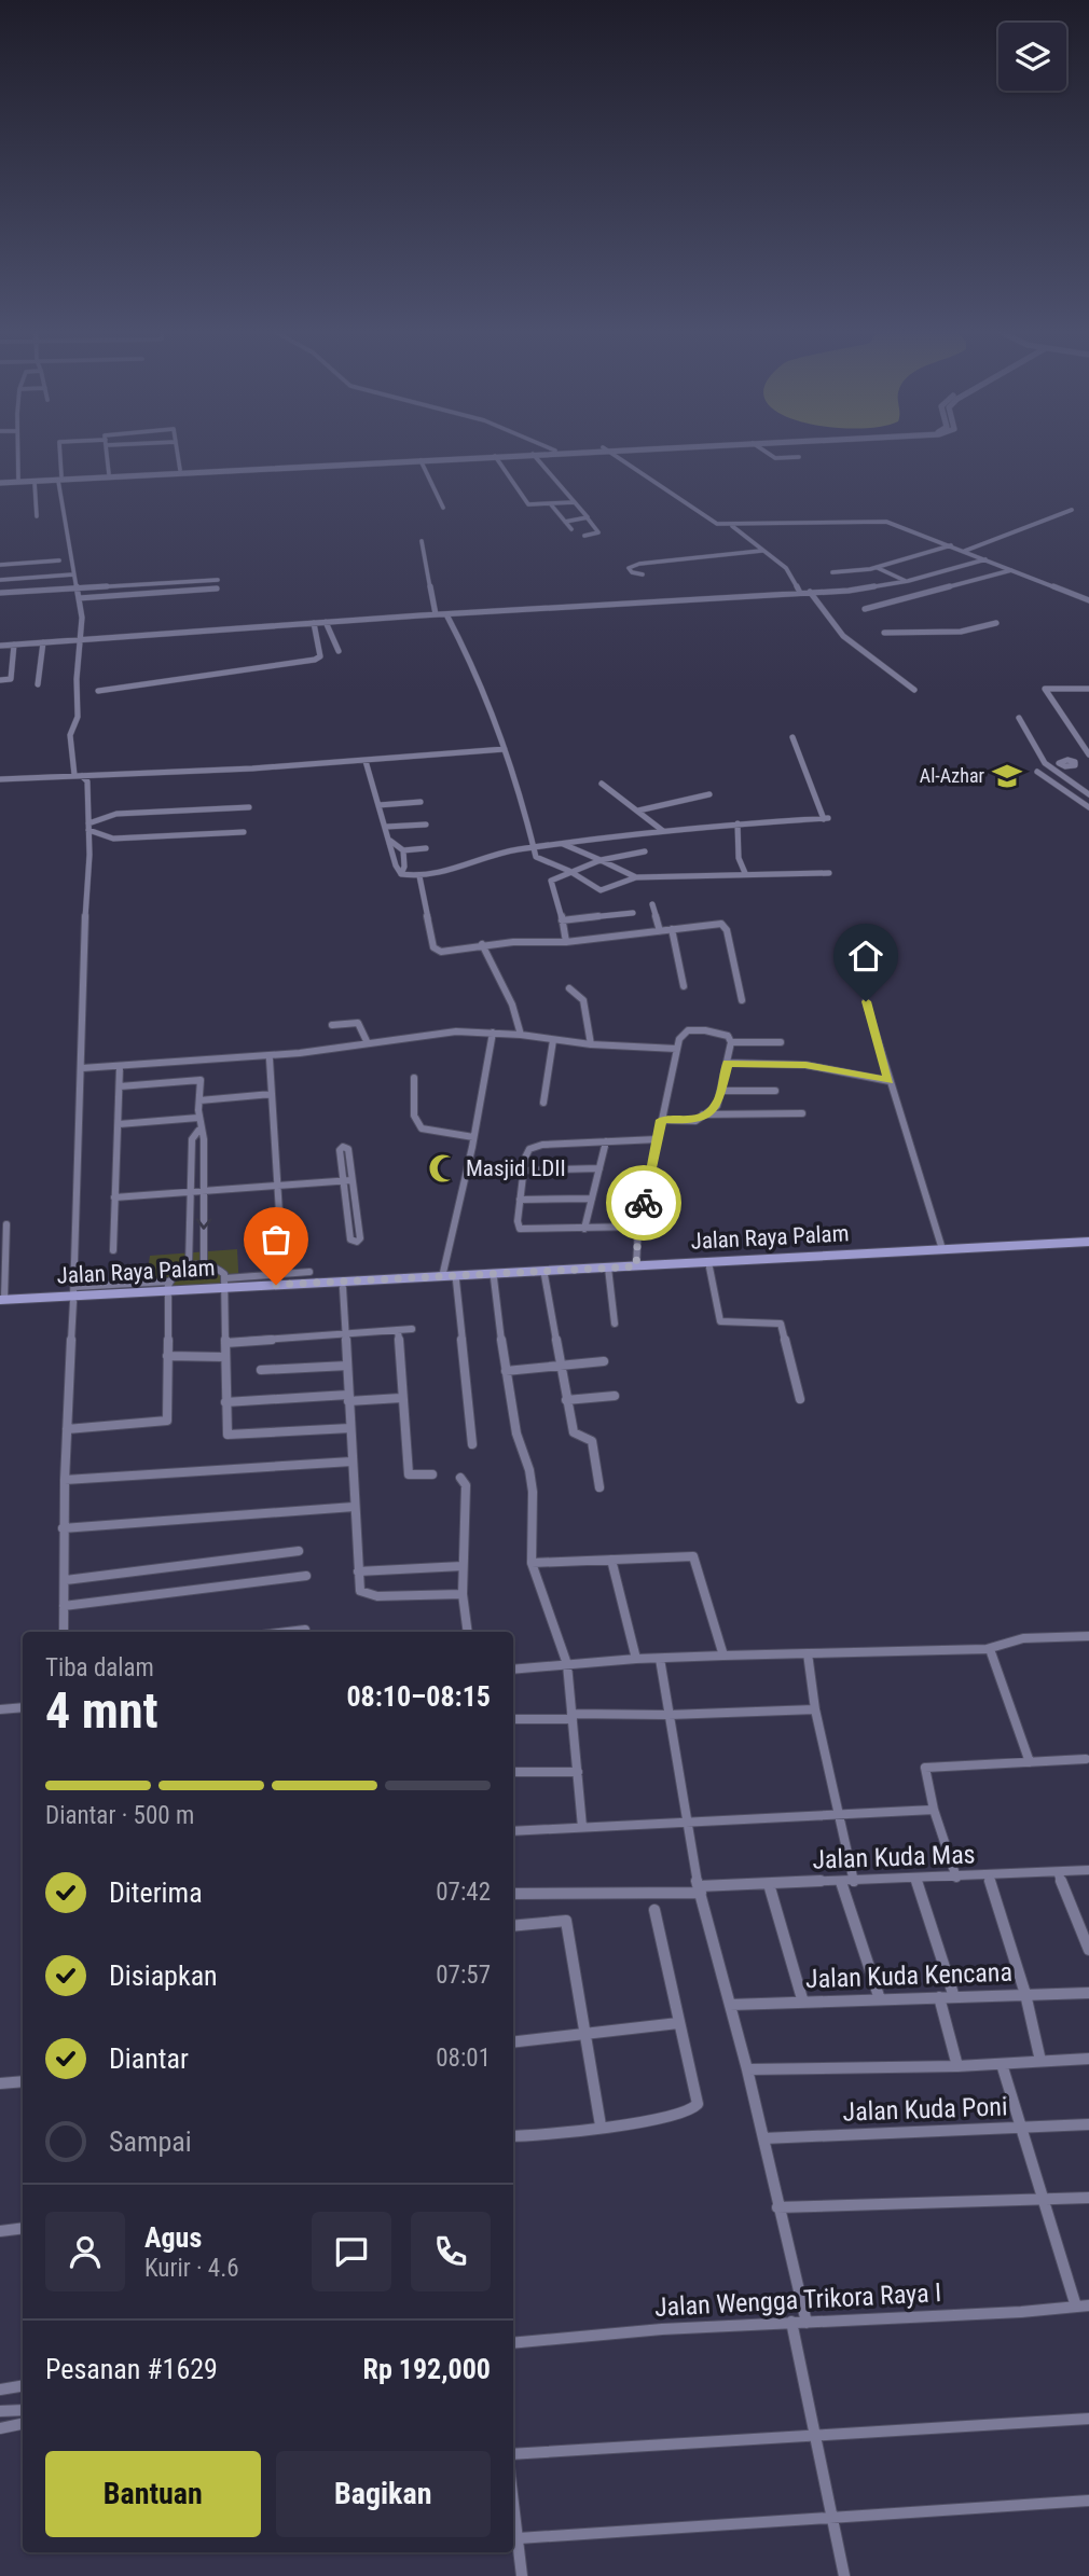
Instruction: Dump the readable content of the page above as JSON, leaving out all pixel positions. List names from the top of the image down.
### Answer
{
  "streets": {
    "main road": ["Jalan Raya Palam"],
    "street": [
      "Jalan Kuda Mas",
      "Jalan Kuda Kencana",
      "Jalan Kuda Poni",
      "Jalan Wengga Trikora Raya I"
    ]
  },
  "places": {
    "school or university": ["Al-Azhar"],
    "mosque": ["Masjid LDII"]
  },
  "page": {
    "heading": ["4 mnt", "Tiba dalam", "08:10–08:15"],
    "panel": [
      "Agus",
      "Kurir · 4.6",
      "Pesanan #1629",
      "Rp 192,000"
    ],
    "bar": "Diantar · 500 m",
    "list": [
      ["Diterima", "07:42"],
      ["Disiapkan", "07:57"],
      ["Diantar", "08:01"],
      "Sampai"
    ],
    "buttons": ["Bantuan", "Bagikan"]
  }
}
